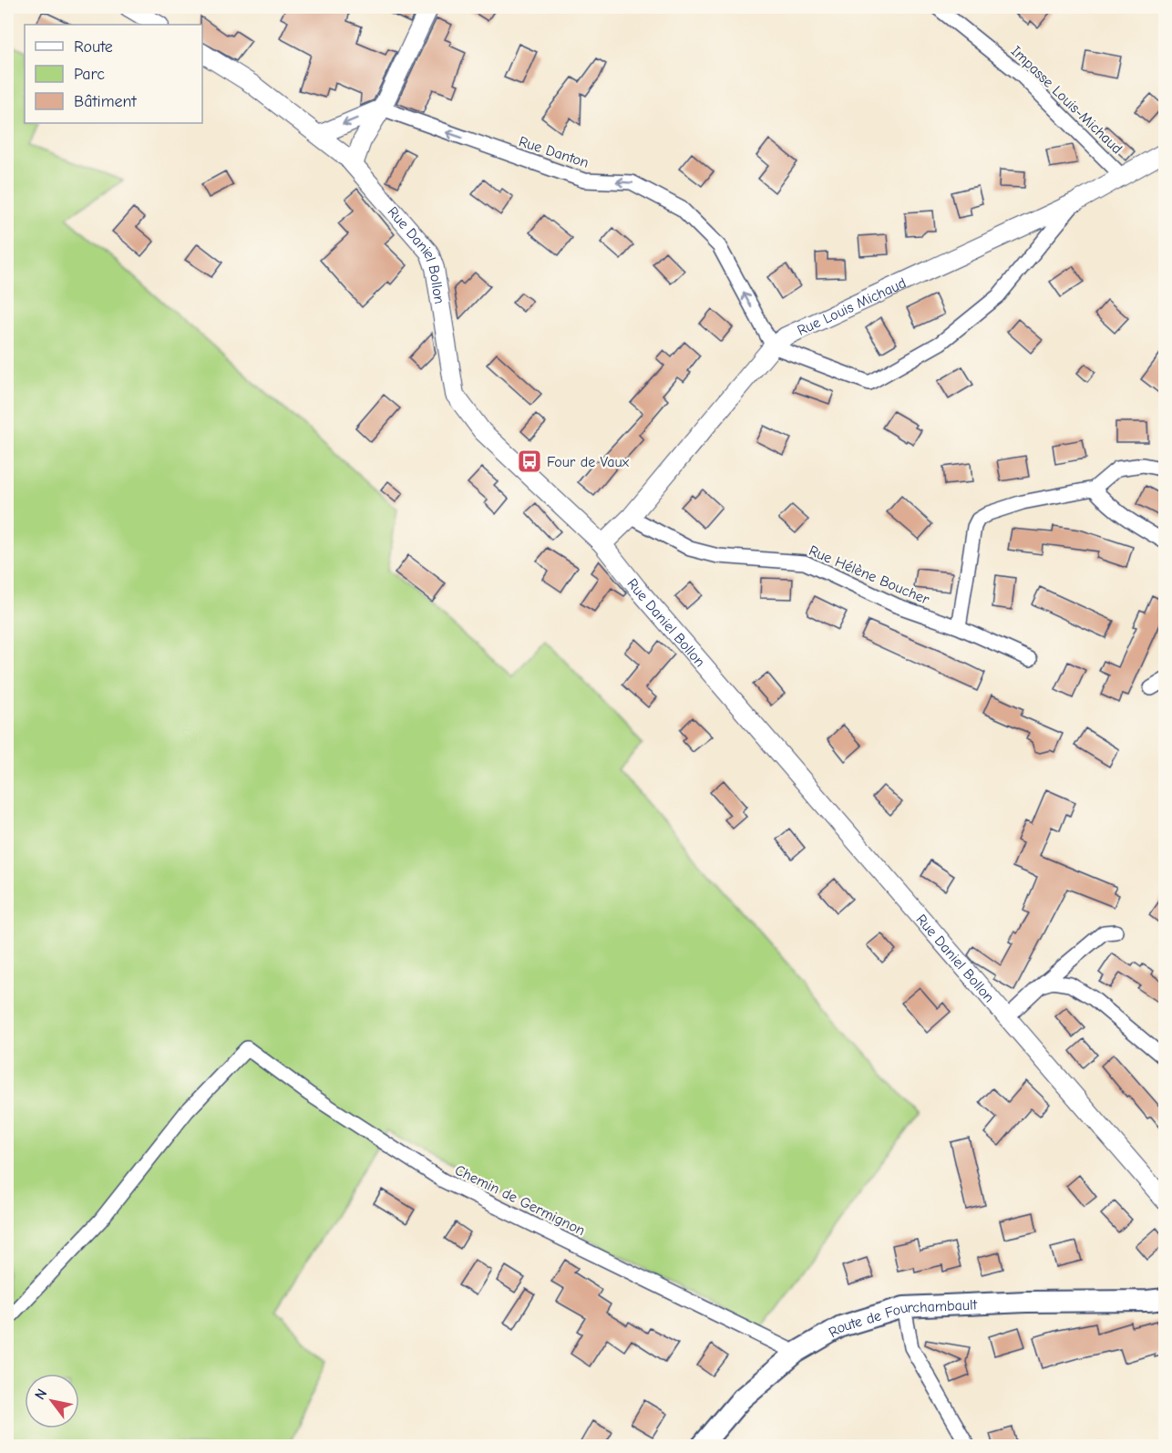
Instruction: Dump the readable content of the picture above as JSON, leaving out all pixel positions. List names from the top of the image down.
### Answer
{
  "streets": {
    "main road": ["Route de Fourchambault"],
    "street": [
      "Impasse Louis-Michaud",
      "Rue Danton",
      "Rue Daniel Bollon",
      "Rue Louis Michaud",
      "Rue Hélène Boucher",
      "Chemin de Germignon"
    ]
  },
  "crossings": [
    ["Impasse Louis-Michaud", "Rue Louis Michaud"],
    ["Rue Danton", "Rue Louis Michaud"],
    ["Rue Daniel Bollon", "Rue Louis Michaud"],
    ["Rue Louis Michaud", "Rue Hélène Boucher"],
    ["Chemin de Germignon", "Route de Fourchambault"]
  ],
  "one_way": ["Rue Danton"],
  "places": {
    "bus stop": ["Four de Vaux"]
  },
  "legend": ["Route", "Parc", "Bâtiment"],
  "north": "top left"
}
